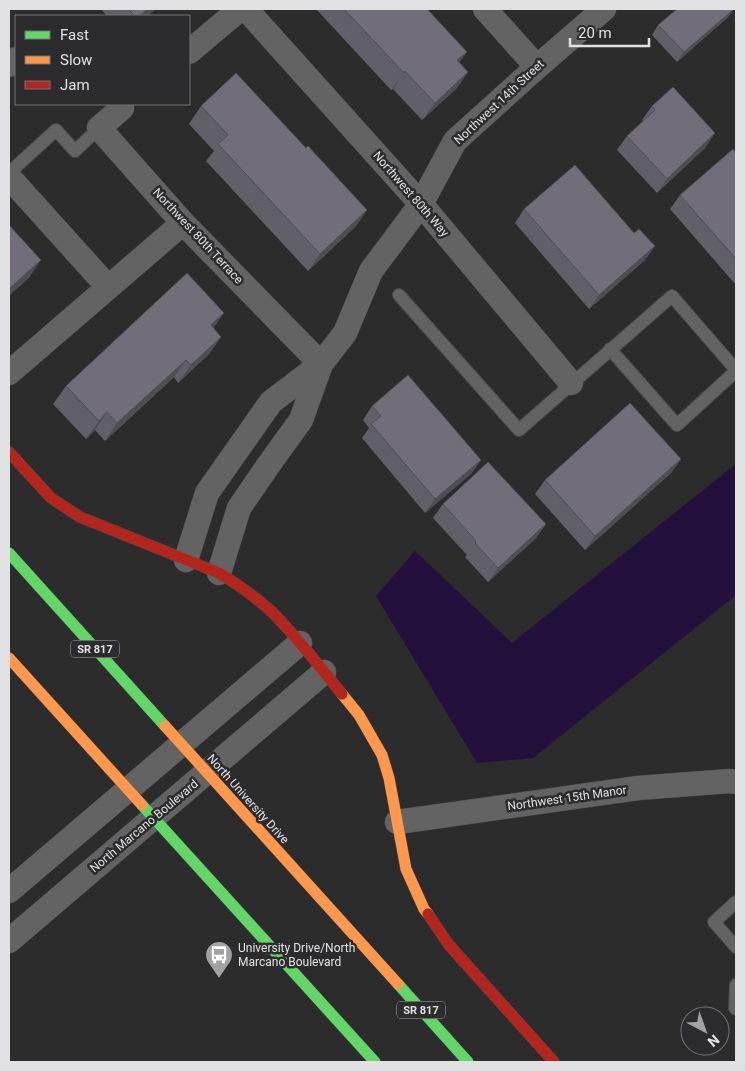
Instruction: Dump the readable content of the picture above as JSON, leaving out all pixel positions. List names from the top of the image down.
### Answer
{
  "streets": {
    "main road": ["SR 817", "North University Drive"],
    "street": [
      "Northwest 14th Street",
      "Northwest 80th Way",
      "Northwest 80th Terrace",
      "Northwest 15th Manor",
      "North Marcano Boulevard"
    ]
  },
  "crossings": [
    ["Northwest 14th Street", "Northwest 80th Way"],
    ["Northwest 14th Street", "Northwest 80th Terrace"],
    ["North University Drive", "North Marcano Boulevard"]
  ],
  "places": {
    "bus stop": ["University Drive/North Marcano Boulevard"]
  },
  "legend": ["Fast", "Slow", "Jam"],
  "scale_bar": "20 m",
  "north": "bottom right"
}
